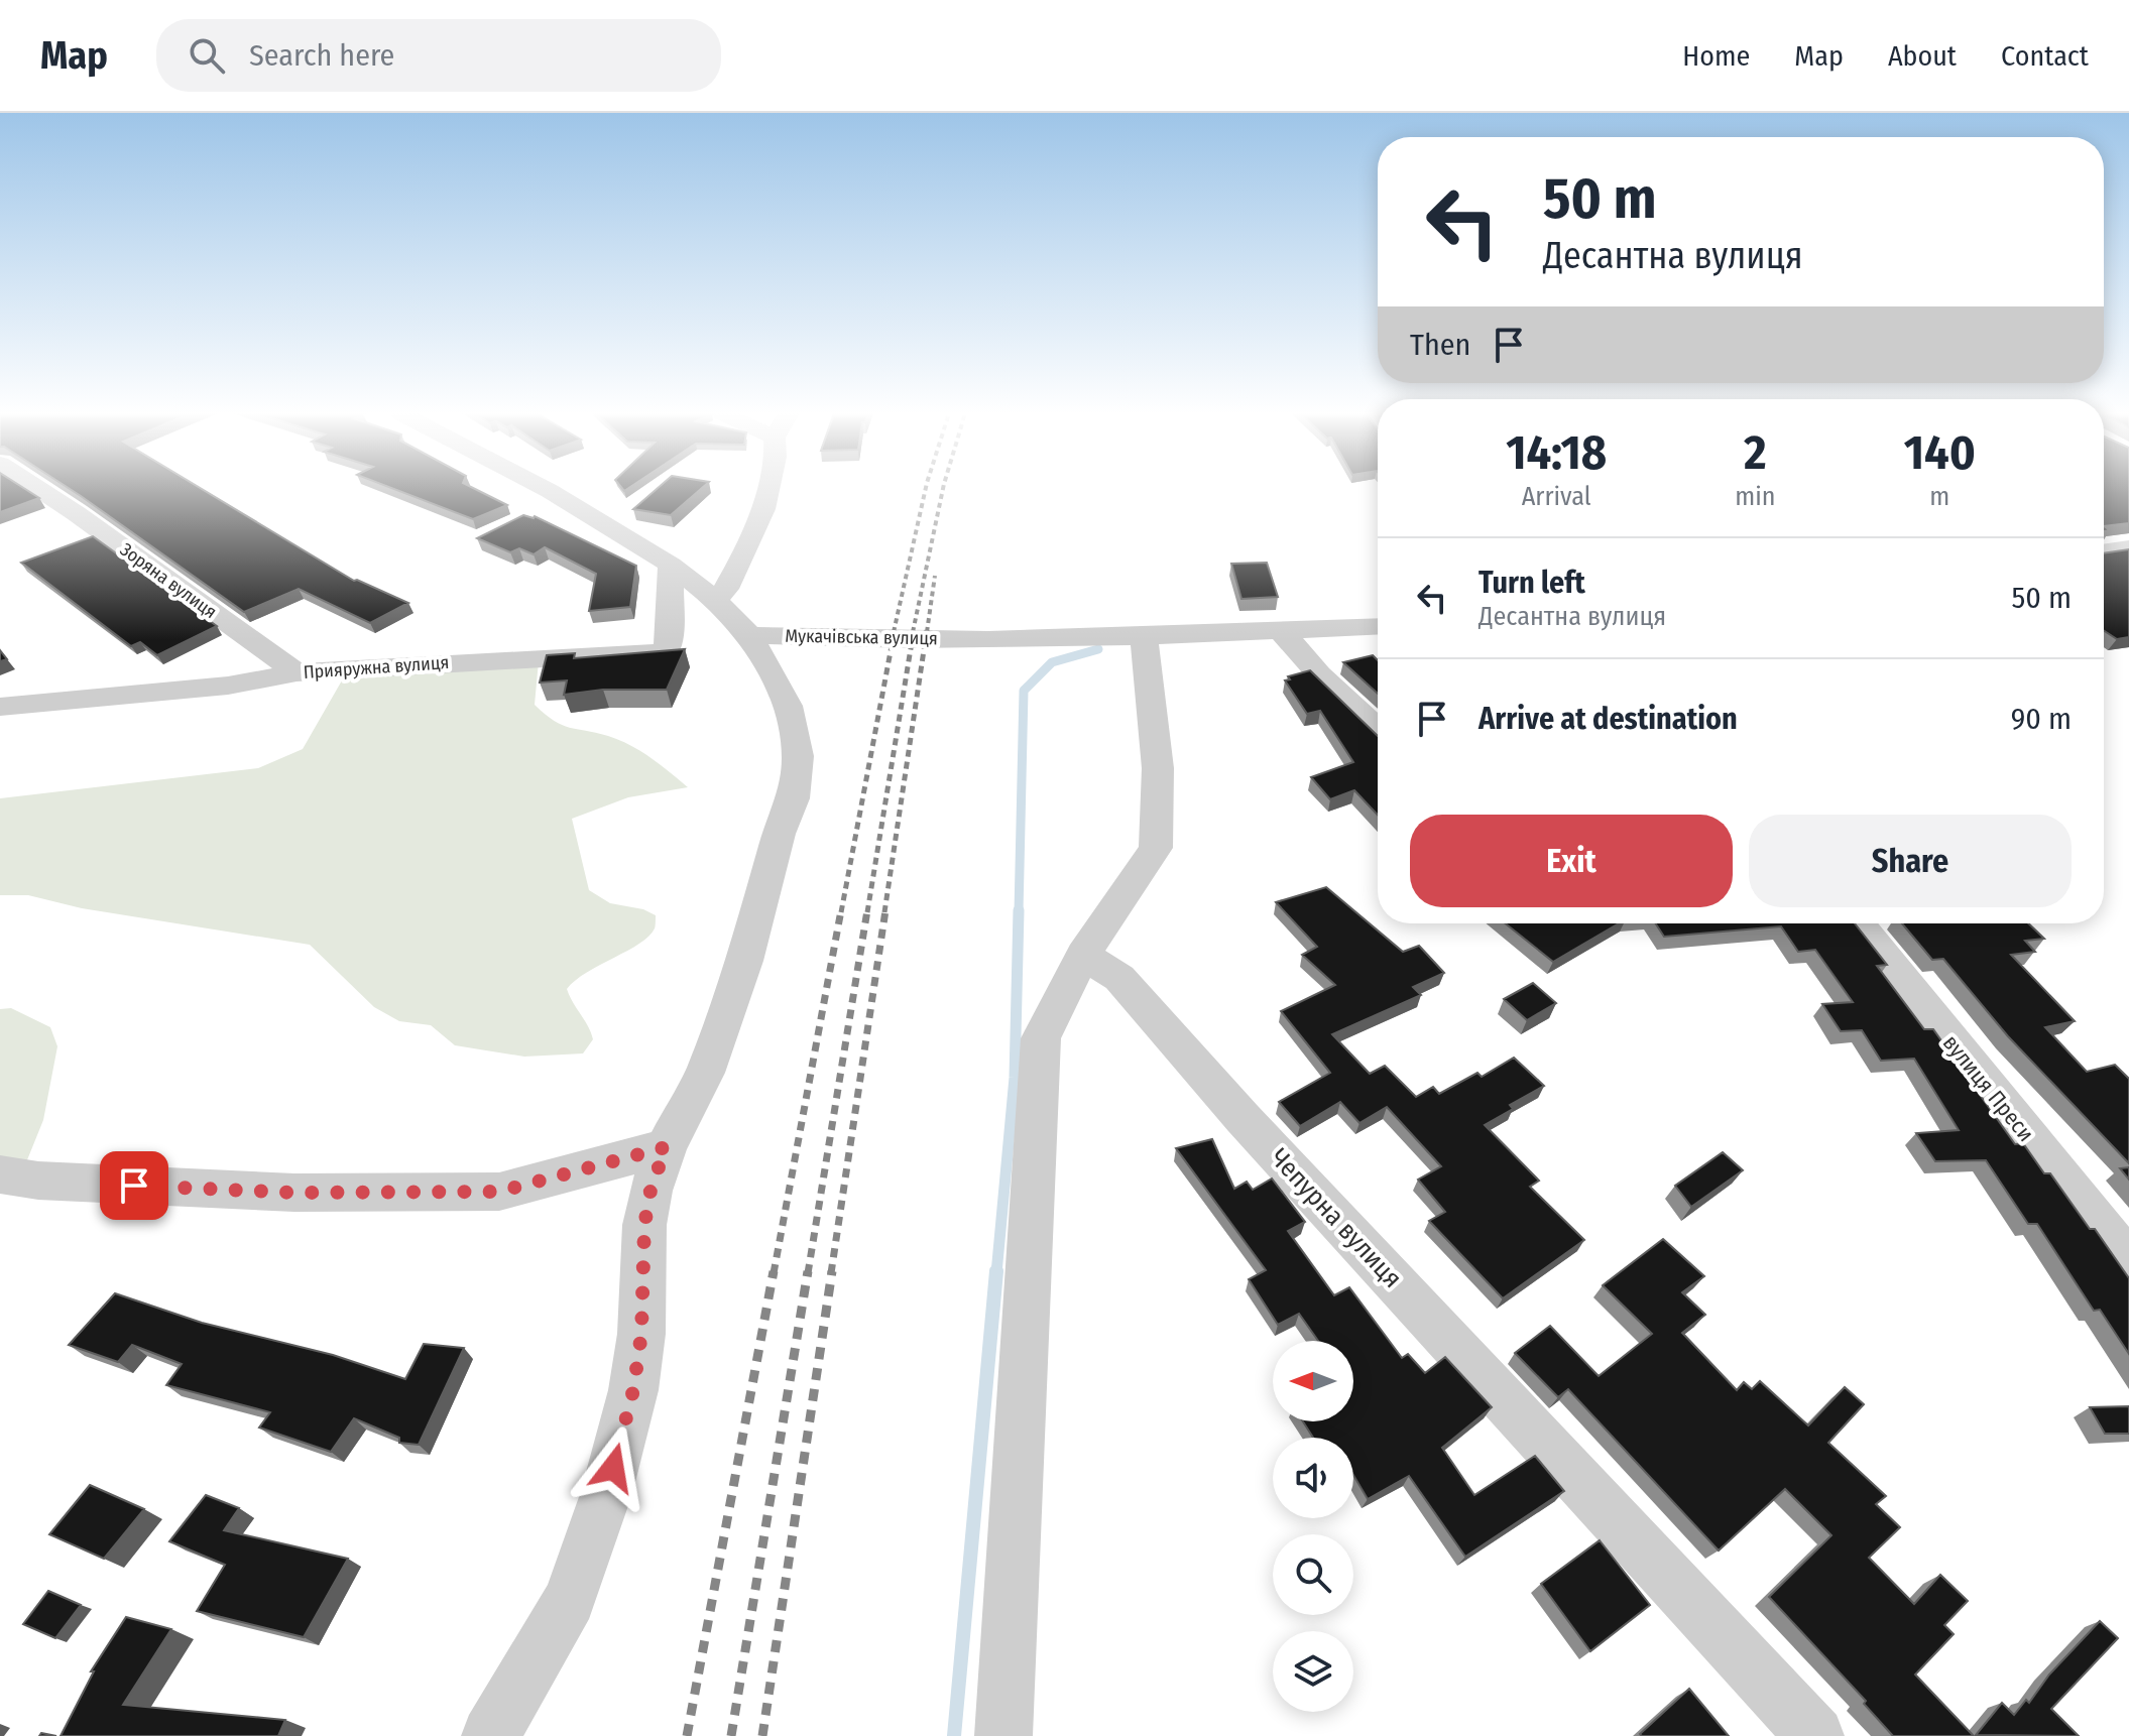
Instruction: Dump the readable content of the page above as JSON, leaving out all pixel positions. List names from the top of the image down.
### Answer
{
  "streets": {
    "street": [
      "Зоряна вулиця",
      "Мукачівська вулиця",
      "Прияружна вулиця",
      "вулиця Преси",
      "Чепурна вулиця"
    ]
  },
  "crossings": [
    ["Зоряна вулиця", "Прияружна вулиця"]
  ],
  "north": "left",
  "page": {
    "header": "Map",
    "search": "Search here",
    "nav": [
      "Home",
      "Map",
      "About",
      "Contact"
    ],
    "turn": ["50 m", "Десантна вулиця"],
    "then": "Then",
    "eta": [
      "14:18",
      "Arrival",
      "2",
      "min",
      "140",
      "m"
    ],
    "list": [
      {
        "name": "Turn left",
        "note": "Десантна вулиця",
        "value": "50 m"
      },
      {
        "name": "Arrive at destination",
        "value": "90 m"
      }
    ],
    "buttons": ["Exit", "Share"]
  }
}
